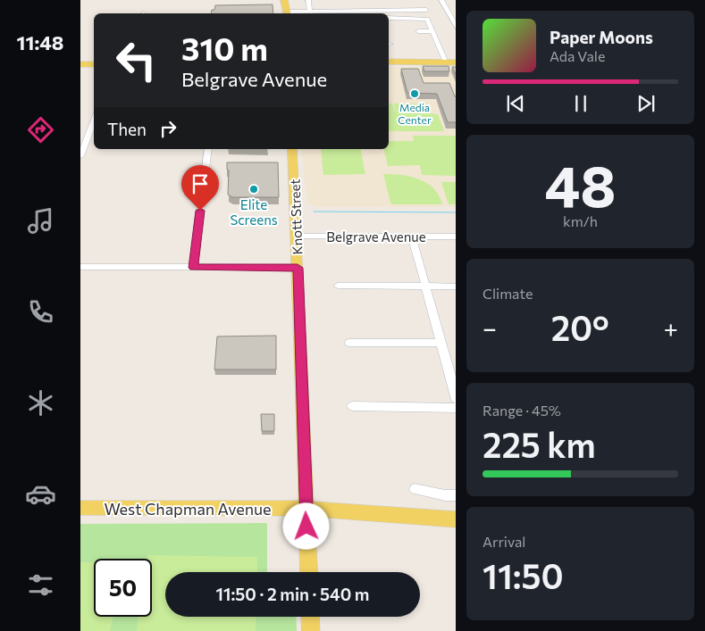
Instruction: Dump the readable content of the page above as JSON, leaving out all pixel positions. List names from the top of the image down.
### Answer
{
  "streets": {
    "main road": ["Knott Street", "West Chapman Avenue"],
    "street": ["Belgrave Avenue"]
  },
  "crossings": [
    ["Knott Street", "Belgrave Avenue"],
    ["Knott Street", "West Chapman Avenue"]
  ],
  "places": ["Media Center", "Elite Screens"],
  "page": {
    "tabs": "11:48",
    "turn": ["310 m", "Belgrave Avenue"],
    "song": ["Paper Moons", "Ada Vale"],
    "then": "Then",
    "tile": [
      ["48", "km/h"],
      "Climate",
      ["Range · 45%", "225 km"],
      ["Arrival", "11:50"]
    ],
    "heat": ["−", "20°", "+"],
    "limit": "50",
    "trip": "11:50 · 2 min · 540 m"
  }
}
